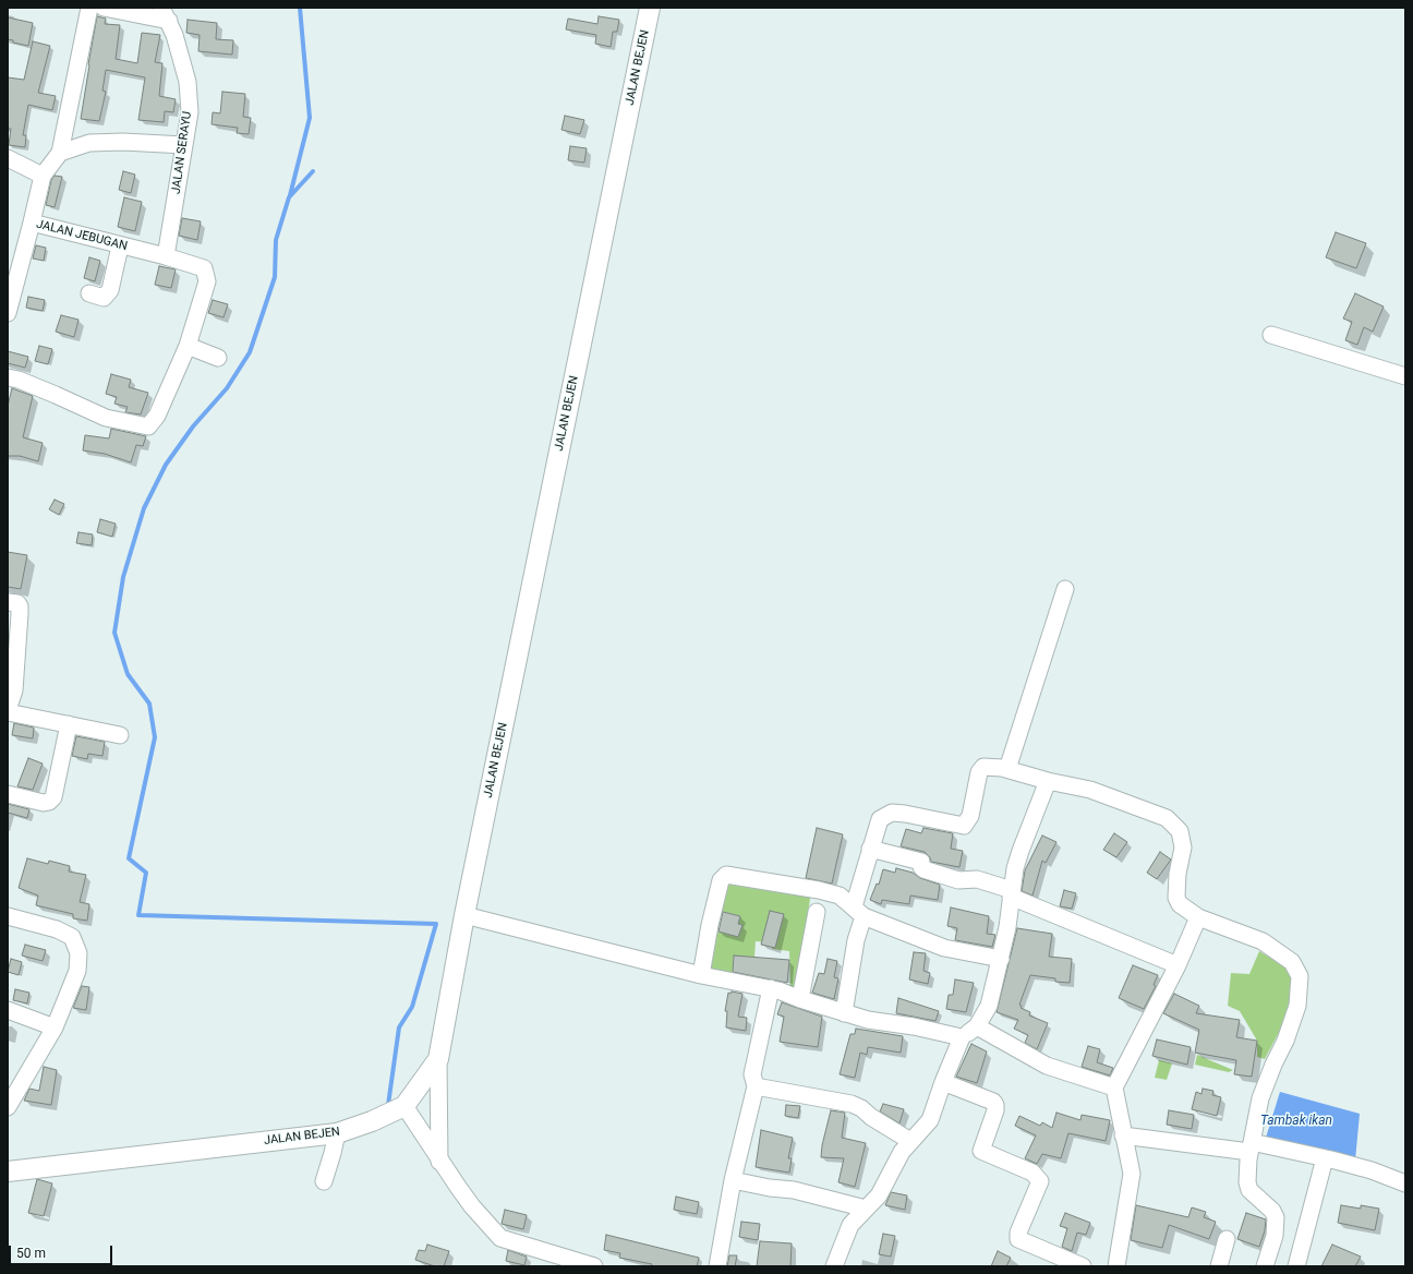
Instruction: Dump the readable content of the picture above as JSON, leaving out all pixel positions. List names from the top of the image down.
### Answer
{
  "streets": {
    "street": ["JALAN BEJEN", "JALAN SERAYU", "JALAN JEBUGAN"]
  },
  "crossings": [
    ["JALAN SERAYU", "JALAN JEBUGAN"]
  ],
  "water": ["Tambak ikan"],
  "scale_bar": "50 m"
}
